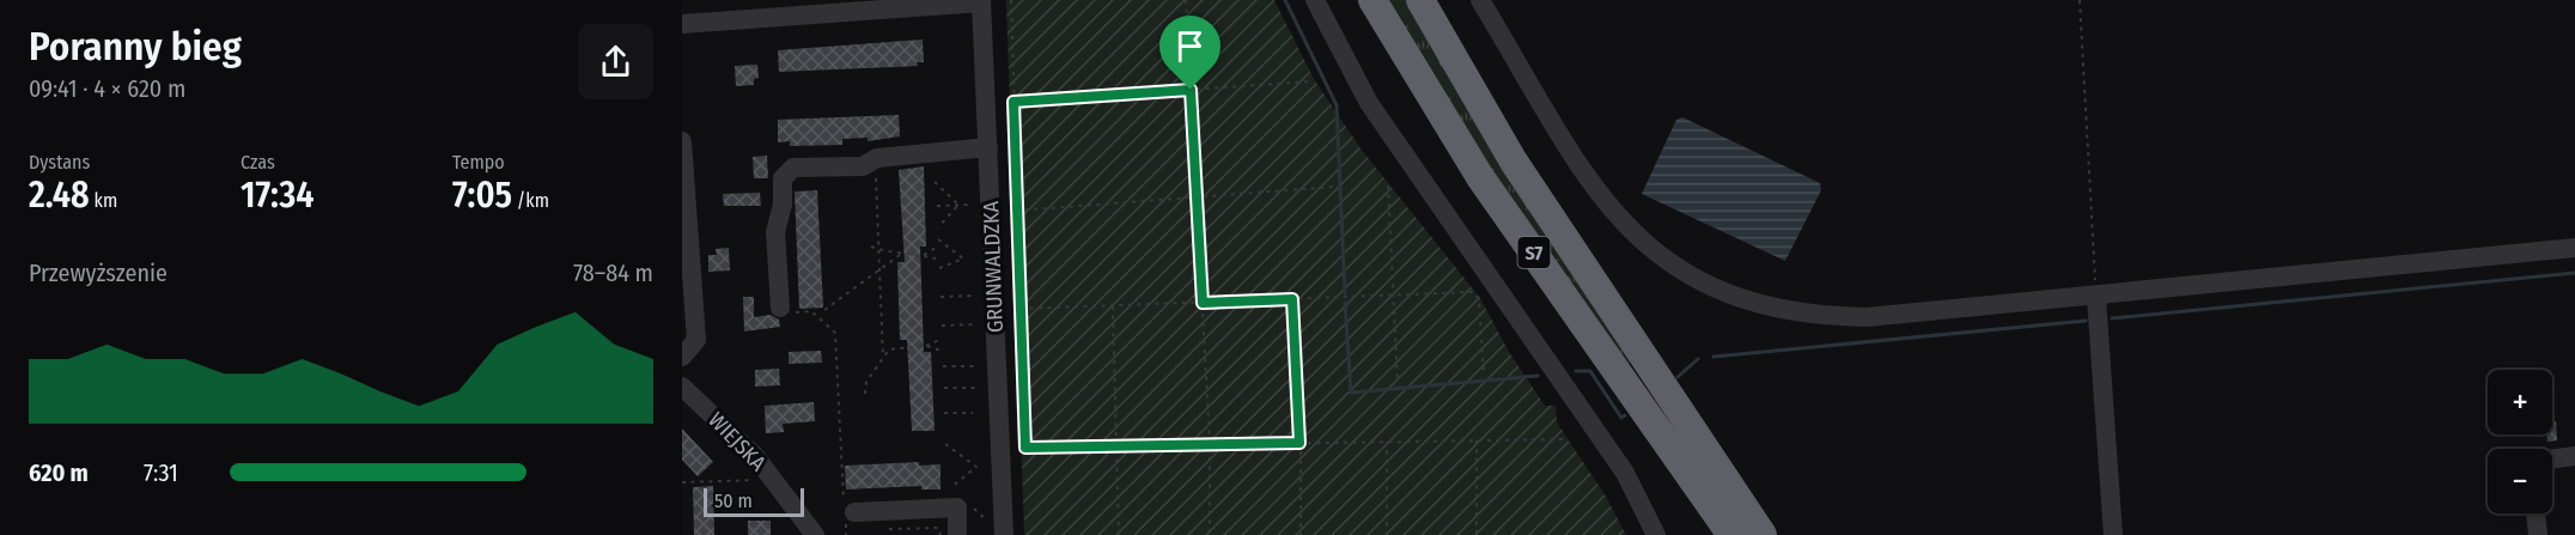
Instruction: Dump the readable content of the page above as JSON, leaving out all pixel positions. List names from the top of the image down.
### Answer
{
  "streets": {
    "highway": ["S7"],
    "street": ["GRUNWALDZKA", "WIEJSKA"]
  },
  "scale_bar": "50 m",
  "page": {
    "heading": ["Poranny bieg", "09:41 · 4 × 620 m"],
    "stats": [
      ["Dystans", "2.48 km"],
      ["Czas", "17:34"],
      ["Tempo", "7:05 /km"]
    ],
    "chart": ["Przewyższenie", "78–84 m"],
    "map_buttons": ["+", "−"],
    "list": [
      {
        "name": "620 m",
        "note": "7:31"
      }
    ],
    "scale": "50 m"
  }
}
